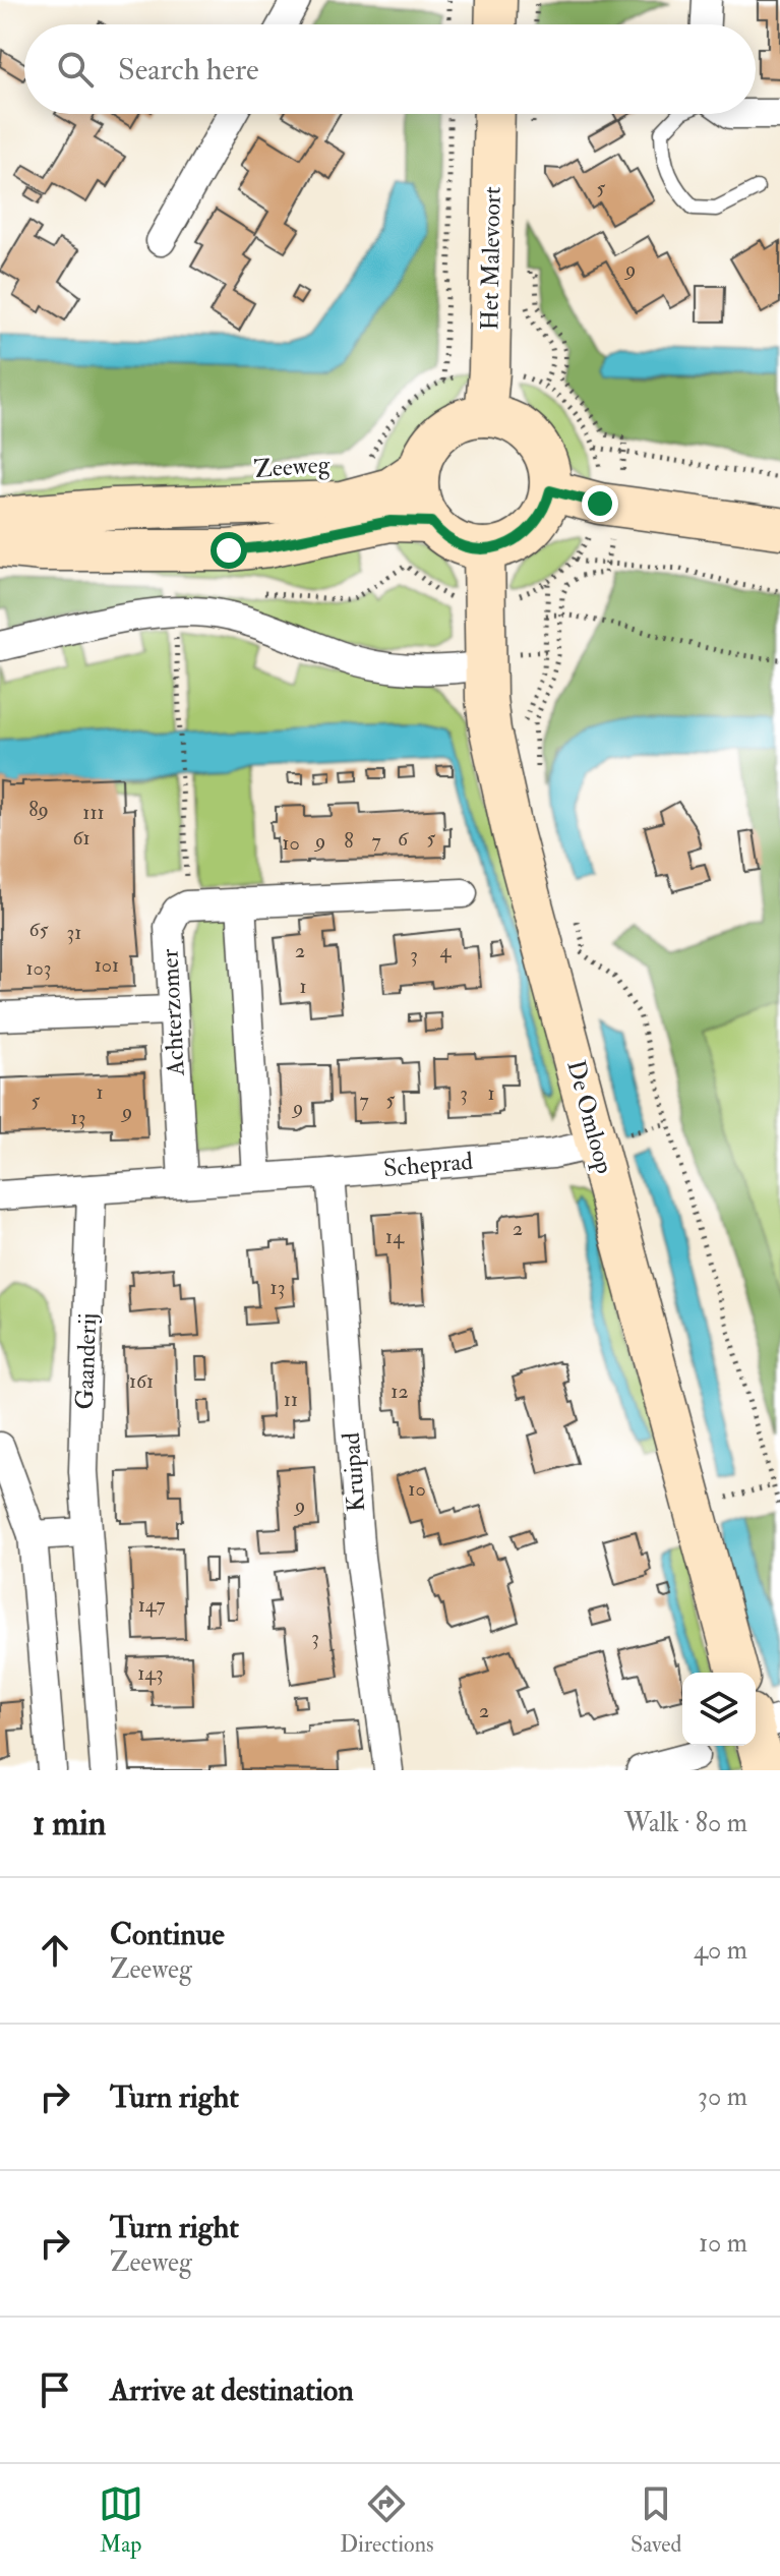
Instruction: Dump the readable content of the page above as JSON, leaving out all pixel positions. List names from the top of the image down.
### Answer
{
  "streets": {
    "street": [
      "Het Malevoort",
      "Zeeweg",
      "Achterzomer",
      "De Omloop",
      "Scheprad",
      "Gaanderij",
      "Kruipad"
    ]
  },
  "crossings": [
    ["Het Malevoort", "Zeeweg"],
    ["Het Malevoort", "De Omloop"],
    ["Zeeweg", "De Omloop"],
    ["De Omloop", "Scheprad"],
    ["Scheprad", "Kruipad"]
  ],
  "house_numbers": [
    "5",
    "9",
    "89",
    "111",
    "61",
    "5",
    "6",
    "9",
    "8",
    "7",
    "10",
    "65",
    "31",
    "2",
    "4",
    "3",
    "101",
    "103",
    "1",
    "1",
    "3",
    "1",
    "5",
    "5",
    "7",
    "9",
    "9",
    "13",
    "2",
    "14",
    "13",
    "161",
    "12",
    "11",
    "10",
    "9",
    "147",
    "3",
    "143",
    "2"
  ],
  "page": {
    "search": "Search here",
    "heading": ["1 min", "Walk · 80 m"],
    "list": [
      ["Continue", "Zeeweg", "40 m"],
      ["Turn right", "30 m"],
      ["Turn right", "Zeeweg", "10 m"],
      "Arrive at destination"
    ],
    "nav": ["Map", "Directions", "Saved"]
  }
}
